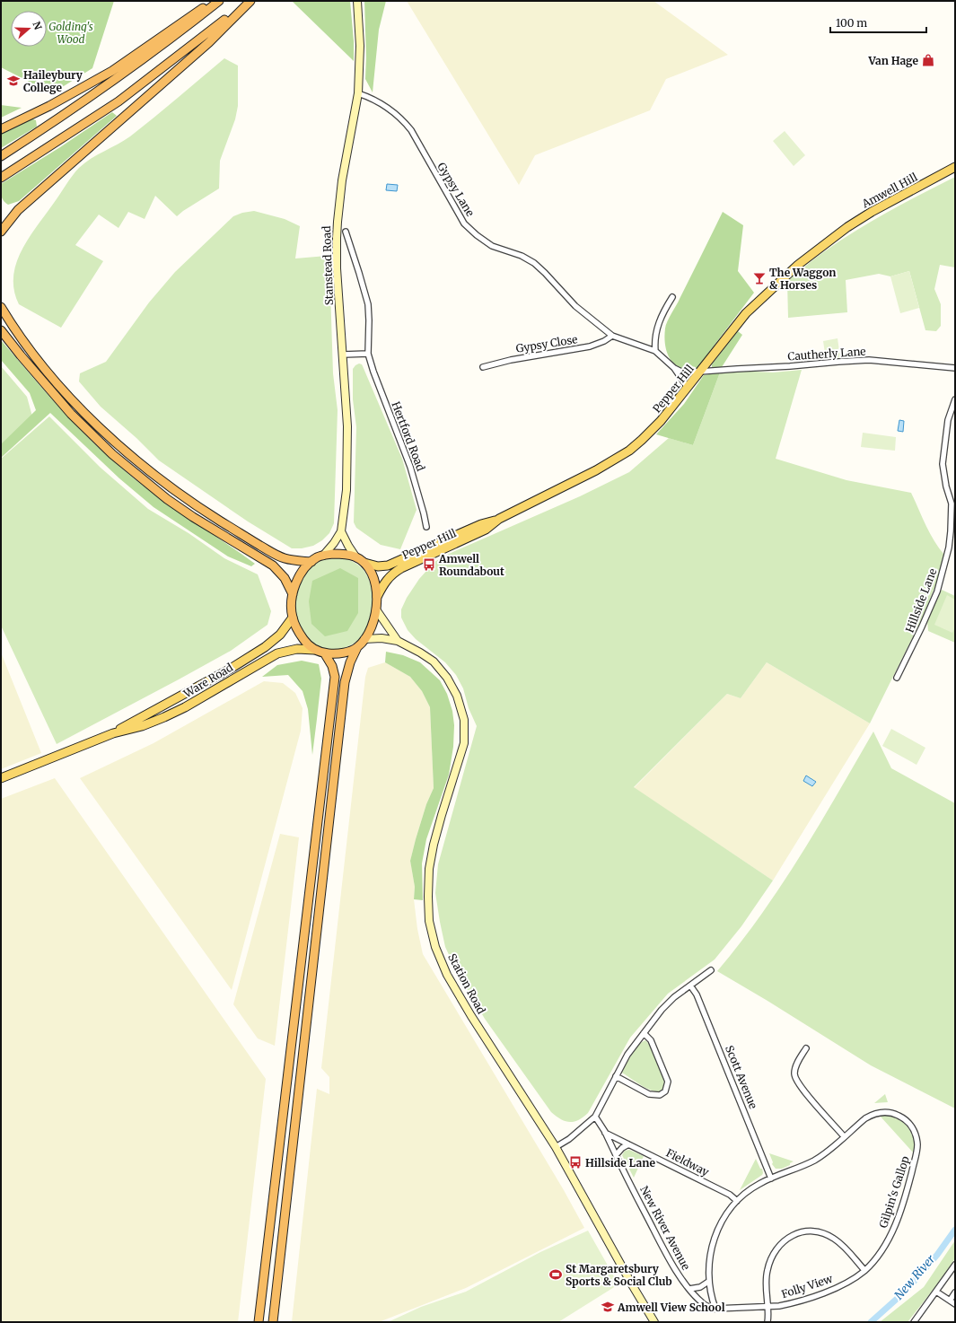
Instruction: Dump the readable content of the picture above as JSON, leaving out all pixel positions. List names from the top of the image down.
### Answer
{
  "streets": {
    "main road": [
      "Amwell Hill",
      "Stanstead Road",
      "Pepper Hill",
      "Ware Road",
      "Station Road"
    ],
    "street": [
      "Gypsy Lane",
      "Gypsy Close",
      "Cautherly Lane",
      "Hertford Road",
      "Hillside Lane",
      "Scott Avenue",
      "Fieldway",
      "Gilpin's Gallop",
      "New River Avenue",
      "Folly View"
    ]
  },
  "crossings": [
    ["Gypsy Lane", "Stanstead Road"],
    ["Gypsy Lane", "Gypsy Close"],
    ["Gypsy Lane", "Pepper Hill"],
    ["Amwell Hill", "Pepper Hill"],
    ["Stanstead Road", "Pepper Hill"],
    ["Stanstead Road", "Ware Road"],
    ["Stanstead Road", "Station Road"],
    ["Cautherly Lane", "Pepper Hill"],
    ["Pepper Hill", "Ware Road"],
    ["Pepper Hill", "Station Road"],
    ["Ware Road", "Station Road"],
    ["Scott Avenue", "Gilpin's Gallop"],
    ["Fieldway", "Gilpin's Gallop"],
    ["Fieldway", "New River Avenue"],
    ["Gilpin's Gallop", "New River Avenue"],
    ["Gilpin's Gallop", "Folly View"],
    ["New River Avenue", "Folly View"]
  ],
  "water": ["New River"],
  "parks": ["Golding's Wood"],
  "places": {
    "shop": ["Van Hage"],
    "school or university": ["Haileybury College", "Amwell View School"],
    "bar": ["The Waggon & Horses"],
    "bus stop": ["Amwell Roundabout", "Hillside Lane"],
    "sports": ["St Margaretsbury Sports & Social Club"]
  },
  "scale_bar": "100 m",
  "north": "right"
}
